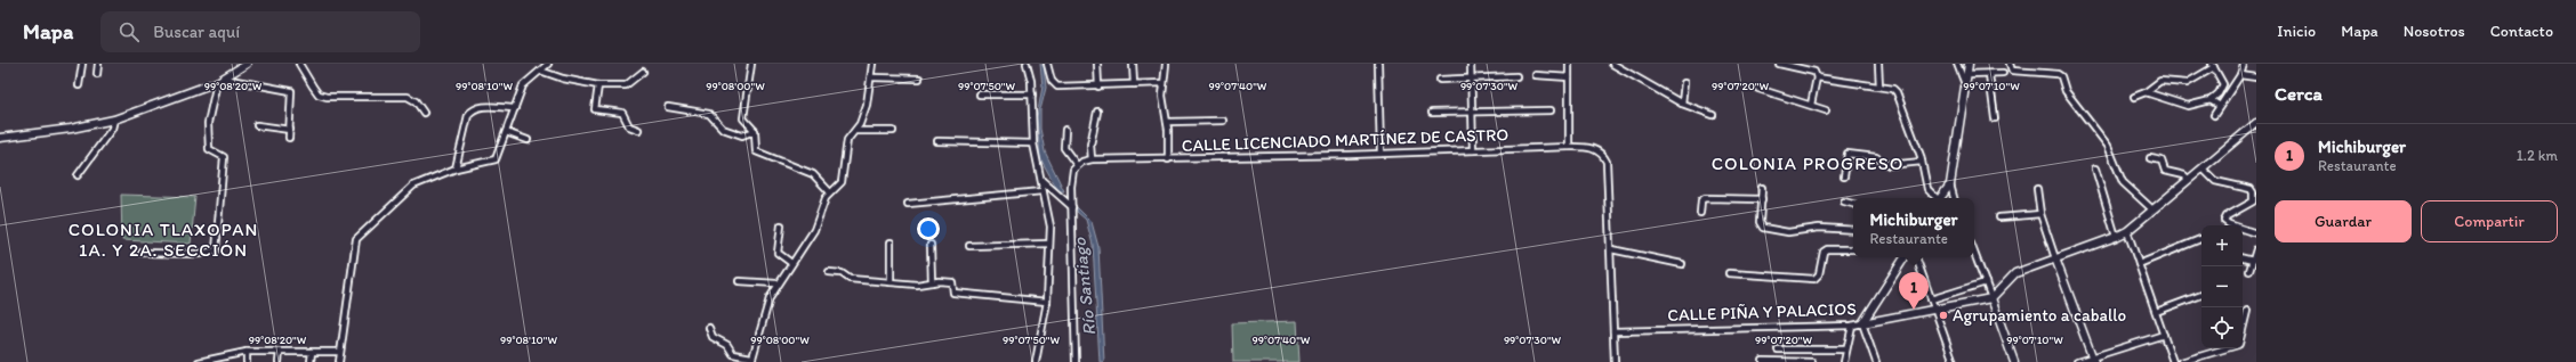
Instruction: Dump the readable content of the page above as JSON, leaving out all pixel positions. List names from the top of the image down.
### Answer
{
  "streets": {
    "street": ["CALLE LICENCIADO MARTÍNEZ DE CASTRO", "CALLE PIÑA Y PALACIOS"]
  },
  "crossings": [
    ["CALLE LICENCIADO MARTÍNEZ DE CASTRO", "CALLE PIÑA Y PALACIOS"]
  ],
  "districts": ["COLONIA PROGRESO", "COLONIA TLAXOPAN 1A. Y 2A. SECCIÓN"],
  "water": ["Río Santiago"],
  "places": ["Agrupamiento a caballo"],
  "page": {
    "header": "Mapa",
    "search": "Buscar aquí",
    "nav": [
      "Inicio",
      "Mapa",
      "Nosotros",
      "Contacto"
    ],
    "heading": "Cerca",
    "list": [
      {
        "mark": "1",
        "name": "Michiburger",
        "note": "Restaurante",
        "value": "1.2 km"
      }
    ],
    "buttons": ["Guardar", "Compartir"],
    "popup": ["Michiburger", "Restaurante"],
    "map_buttons": ["+", "−"],
    "pins": "1"
  },
  "coordinates": [
    "99°08'20\"W",
    "99°08'10\"W",
    "99°08'00\"W",
    "99°07'50\"W",
    "99°07'40\"W",
    "99°07'30\"W",
    "99°07'20\"W",
    "99°07'10\"W"
  ]
}
